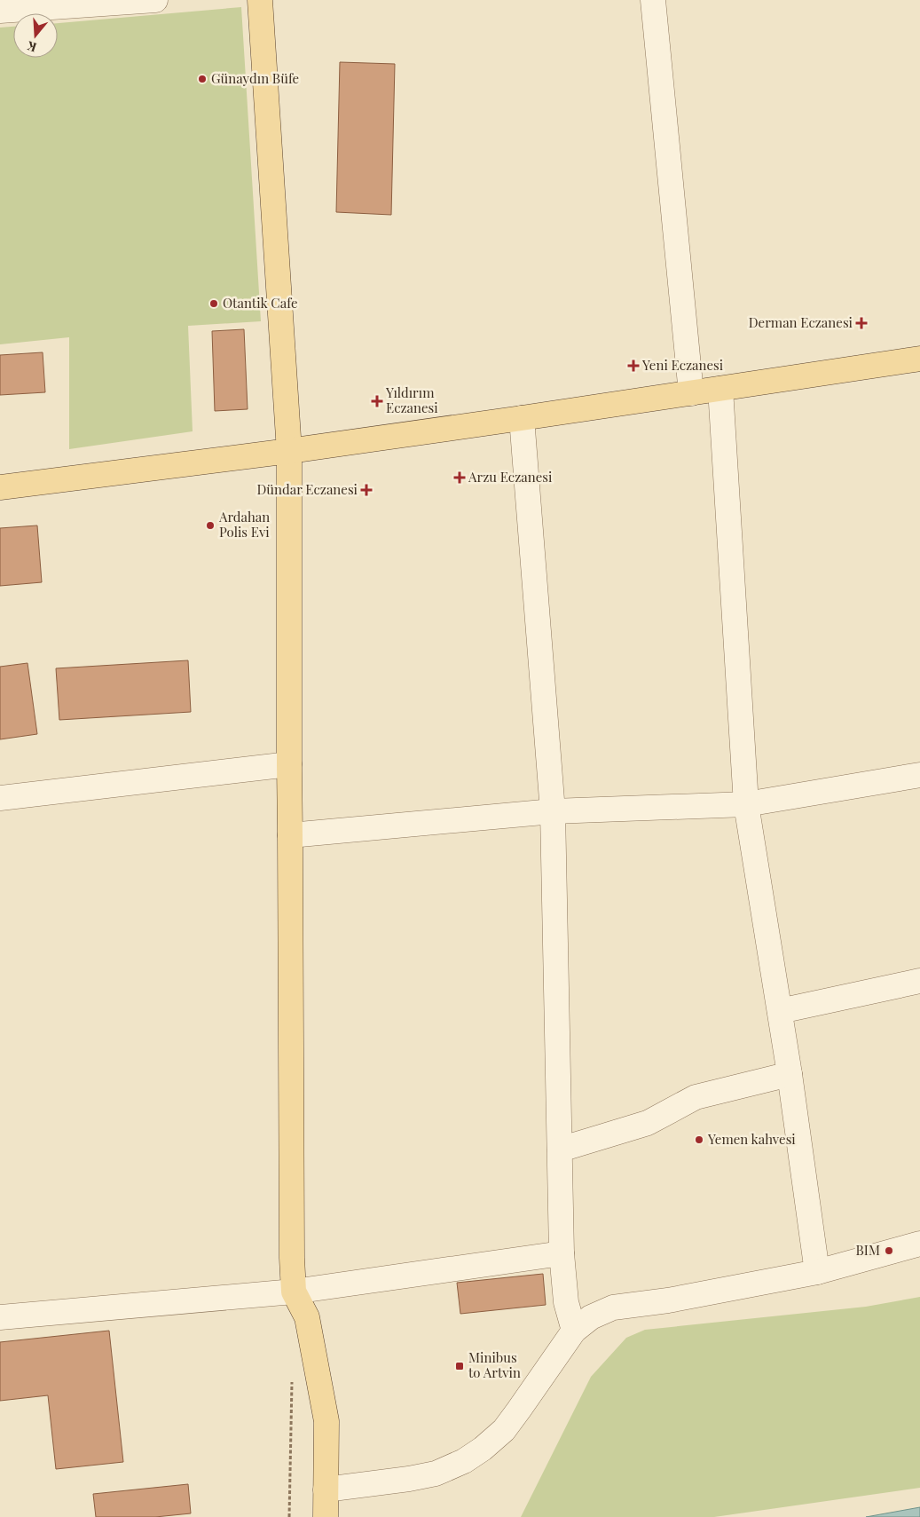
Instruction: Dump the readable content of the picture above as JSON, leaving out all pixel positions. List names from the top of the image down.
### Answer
{
  "places": {
    "other": [
      "Günaydın Büfe",
      "Otantik Cafe",
      "Ardahan Polis Evi",
      "Yemen kahvesi",
      "BIM"
    ],
    "health": [
      "Derman Eczanesi",
      "Yeni Eczanesi",
      "Yıldırım Eczanesi",
      "Arzu Eczanesi",
      "Dündar Eczanesi"
    ],
    "transit": ["Minibus to Artvin"]
  },
  "north": "bottom"
}
